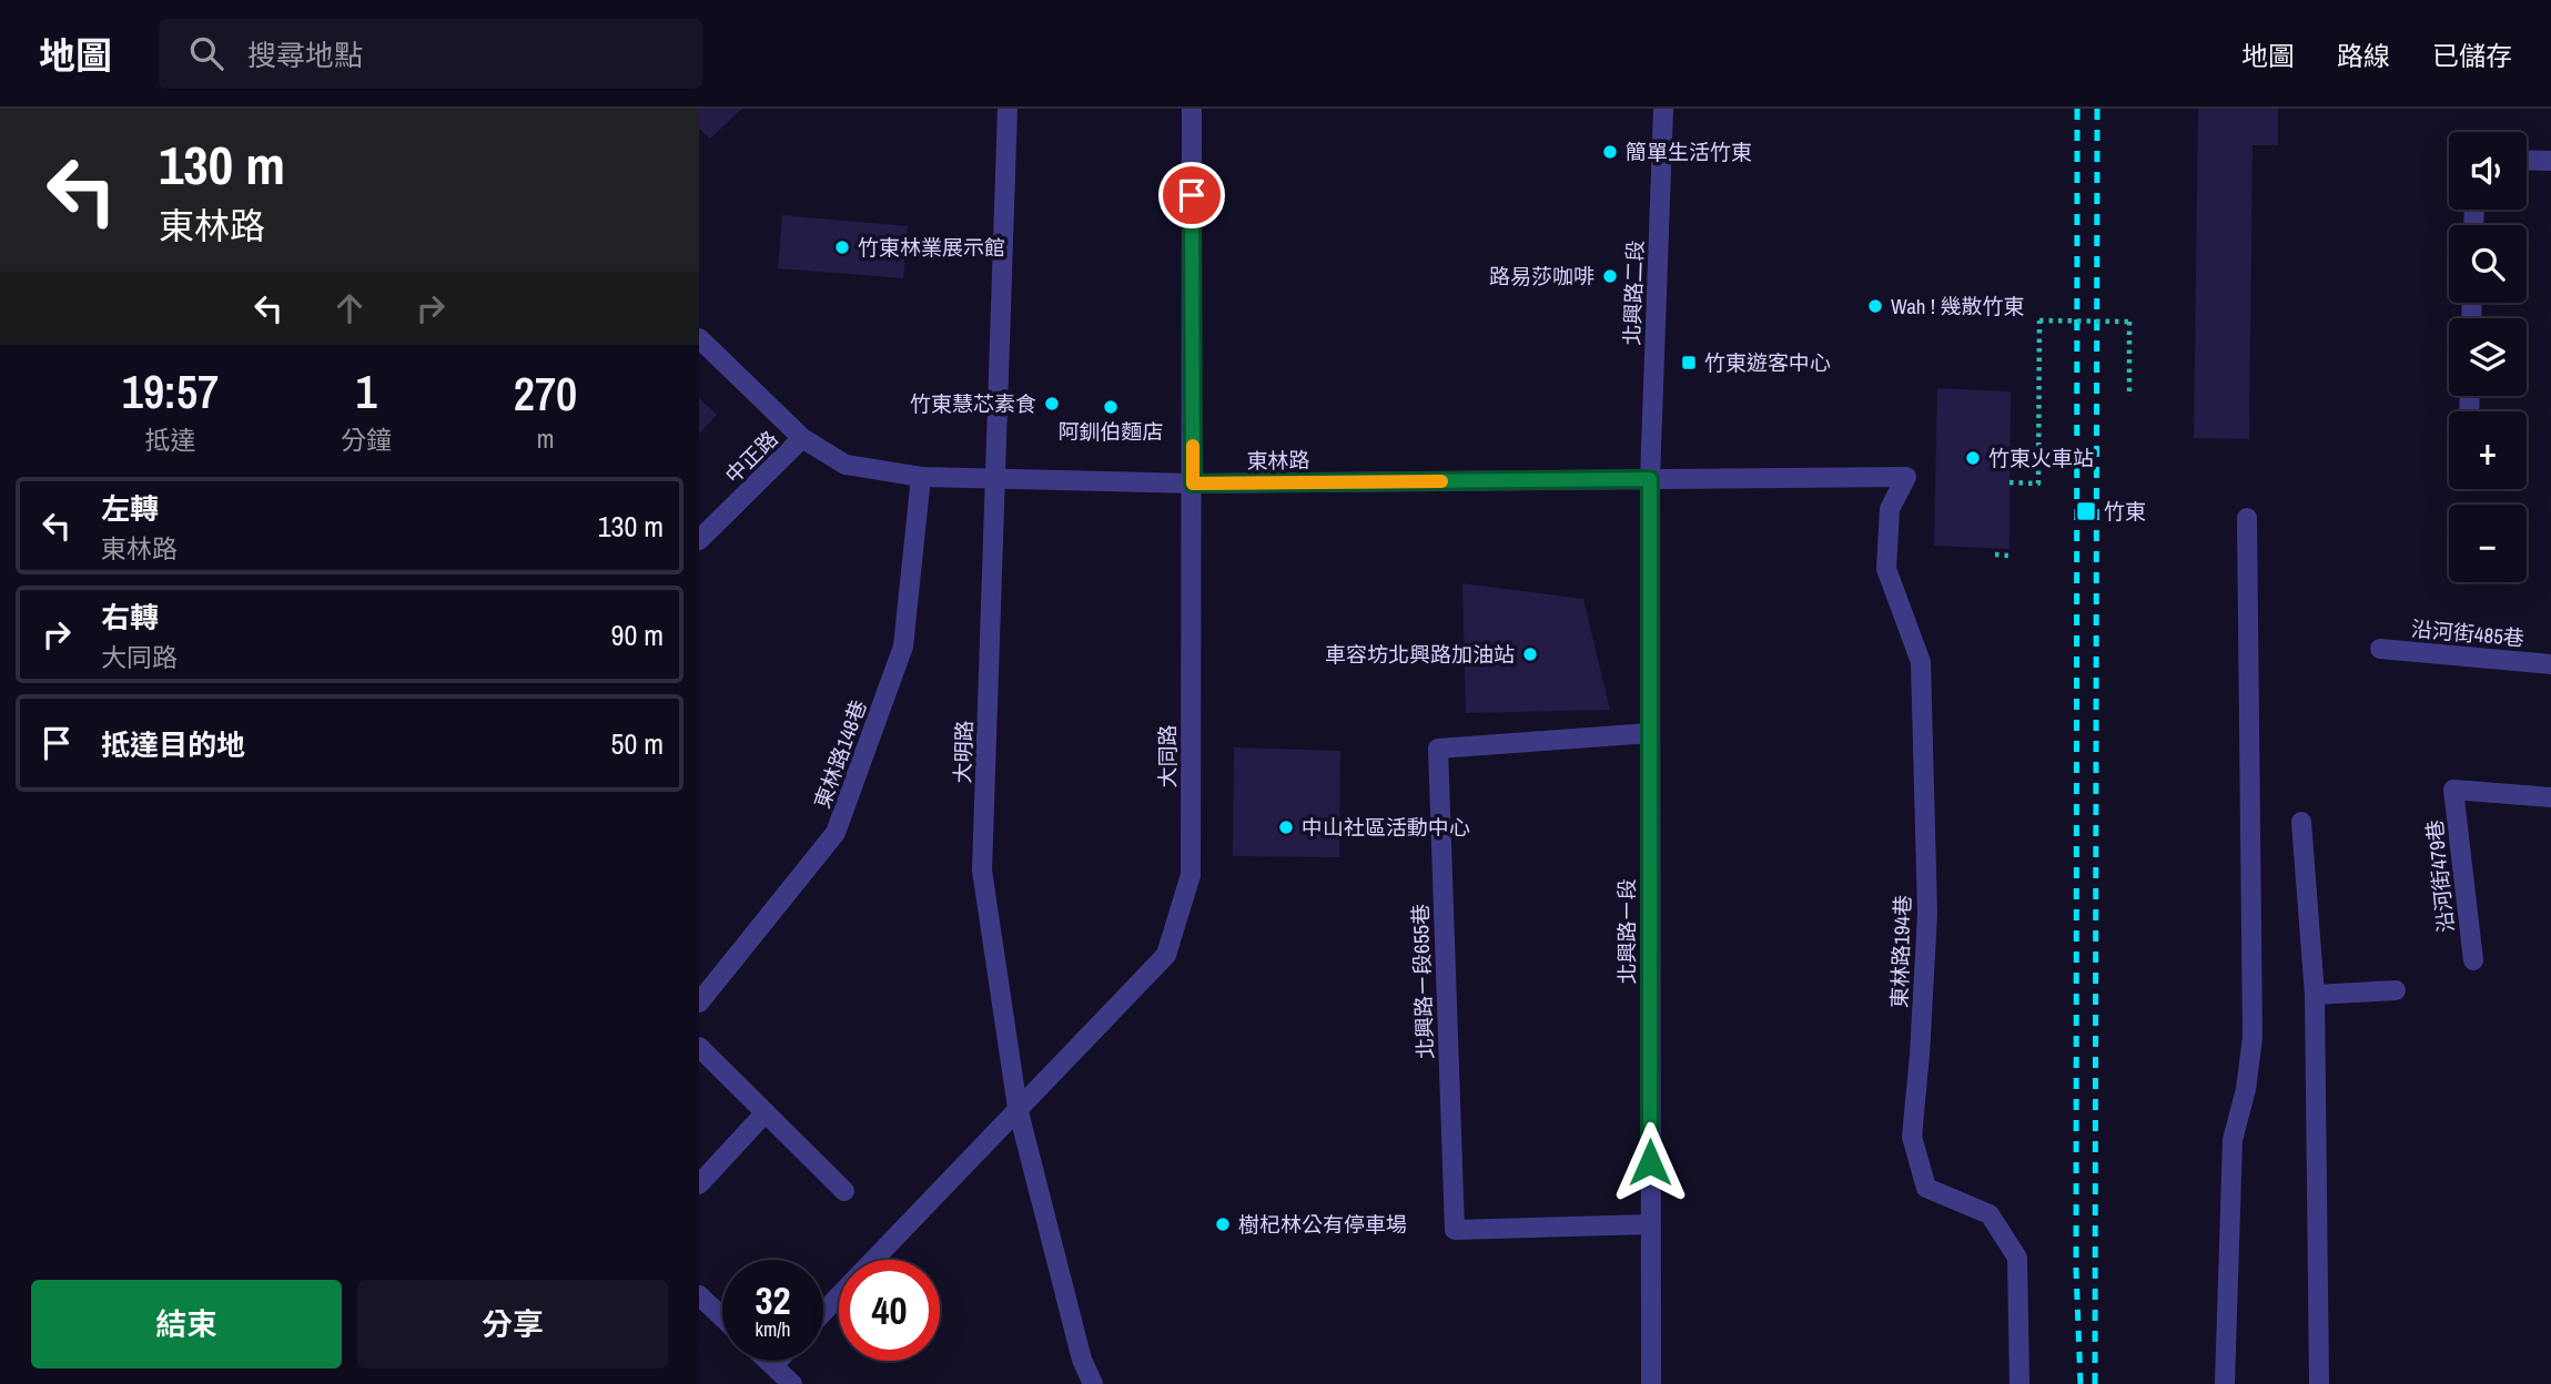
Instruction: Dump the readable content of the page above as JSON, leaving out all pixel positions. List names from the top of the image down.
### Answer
{
  "streets": {
    "street": [
      "北興路二段",
      "中正路",
      "東林路",
      "沿河街485巷",
      "大明路",
      "東林路148巷",
      "大同路",
      "沿河街479巷",
      "北興路ㄧ段",
      "東林路194巷",
      "北興路ㄧ段655巷"
    ]
  },
  "crossings": [
    ["北興路二段", "東林路"],
    ["北興路二段", "北興路ㄧ段"],
    ["中正路", "東林路"],
    ["東林路", "大明路"],
    ["東林路", "東林路148巷"],
    ["東林路", "大同路"],
    ["東林路", "北興路ㄧ段"],
    ["東林路", "東林路194巷"],
    ["大明路", "大同路"],
    ["北興路ㄧ段", "北興路ㄧ段655巷"]
  ],
  "places": {
    "other": [
      "簡單生活竹東",
      "竹東林業展示館",
      "路易莎咖啡",
      "Wah ! 幾散竹東",
      "竹東慧芯素食",
      "阿釧伯麵店",
      "竹東火車站",
      "車容坊北興路加油站",
      "中山社區活動中心",
      "樹杞林公有停車場"
    ],
    "transit": ["竹東遊客中心", "竹東"]
  },
  "page": {
    "header": "地圖",
    "search": "搜尋地點",
    "nav": ["地圖", "路線", "已儲存"],
    "turn": ["130 m", "東林路"],
    "map_buttons": ["+", "−"],
    "eta": [
      "19:57",
      "抵達",
      "1",
      "分鐘",
      "270",
      "m"
    ],
    "list": [
      {
        "name": "左轉",
        "note": "東林路",
        "value": "130 m"
      },
      {
        "name": "右轉",
        "note": "大同路",
        "value": "90 m"
      },
      {
        "name": "抵達目的地",
        "value": "50 m"
      }
    ],
    "speed": "32 km/h",
    "limit": "40",
    "buttons": ["結束", "分享"]
  }
}
